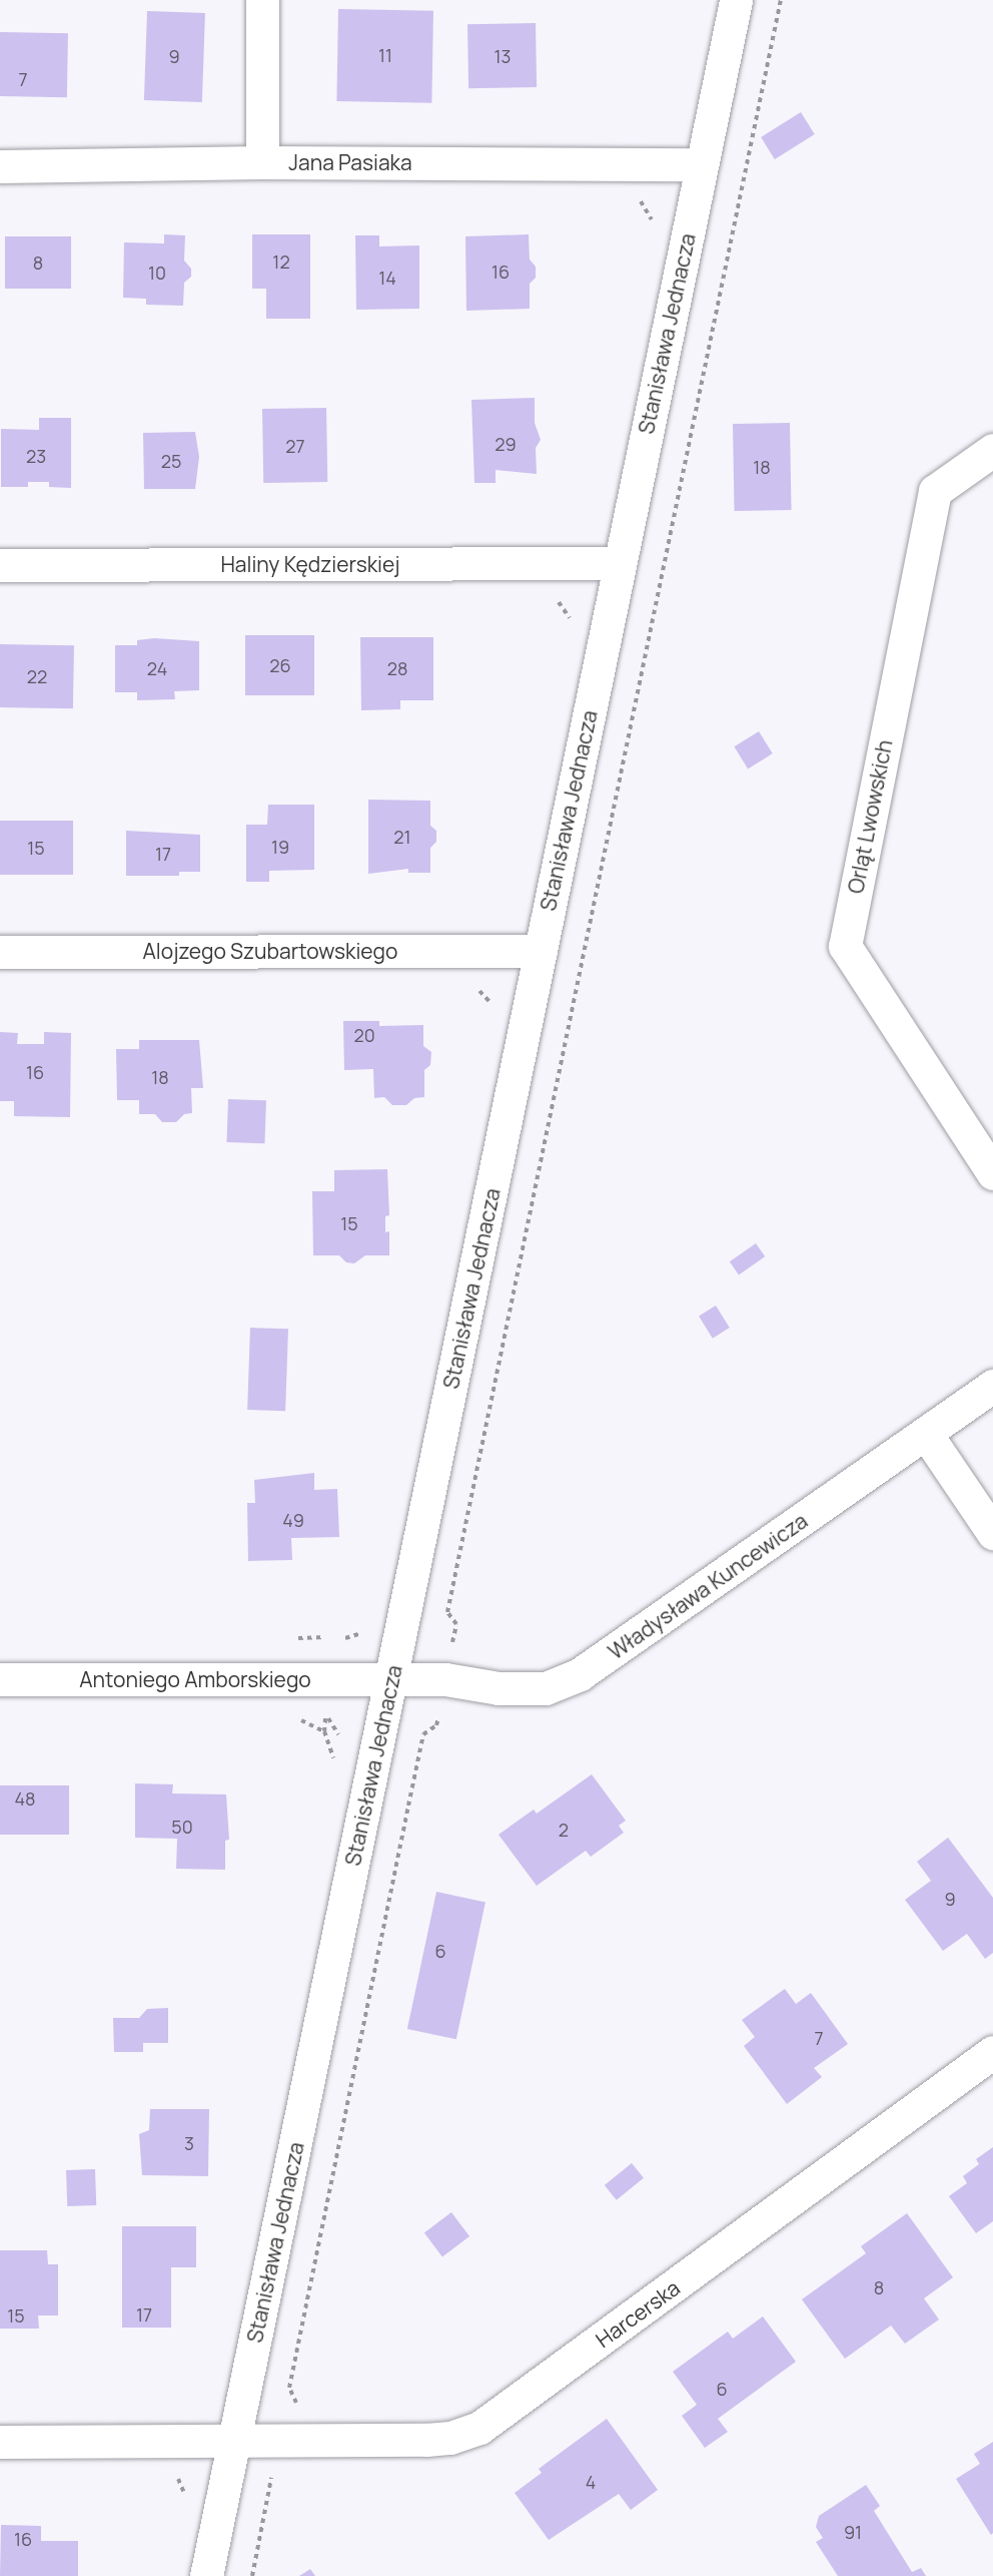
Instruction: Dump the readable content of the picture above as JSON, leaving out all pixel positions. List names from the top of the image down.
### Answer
{
  "streets": {
    "street": [
      "Jana Pasiaka",
      "Stanisława Jednacza",
      "Haliny Kędzierskiej",
      "Orląt Lwowskich",
      "Alojzego Szubartowskiego",
      "Władysława Kuncewicza",
      "Antoniego Amborskiego",
      "Harcerska"
    ]
  },
  "crossings": [
    ["Jana Pasiaka", "Stanisława Jednacza"],
    ["Stanisława Jednacza", "Haliny Kędzierskiej"],
    ["Stanisława Jednacza", "Alojzego Szubartowskiego"],
    ["Stanisława Jednacza", "Władysława Kuncewicza"],
    ["Stanisława Jednacza", "Antoniego Amborskiego"],
    ["Stanisława Jednacza", "Harcerska"],
    ["Władysława Kuncewicza", "Antoniego Amborskiego"]
  ],
  "house_numbers": [
    "11",
    "9",
    "13",
    "7",
    "12",
    "8",
    "16",
    "10",
    "14",
    "29",
    "27",
    "23",
    "25",
    "18",
    "26",
    "24",
    "28",
    "22",
    "21",
    "19",
    "15",
    "17",
    "20",
    "16",
    "18",
    "15",
    "49",
    "48",
    "50",
    "2",
    "9",
    "6",
    "7",
    "3",
    "8",
    "17",
    "15",
    "6",
    "4",
    "91",
    "16"
  ]
}
